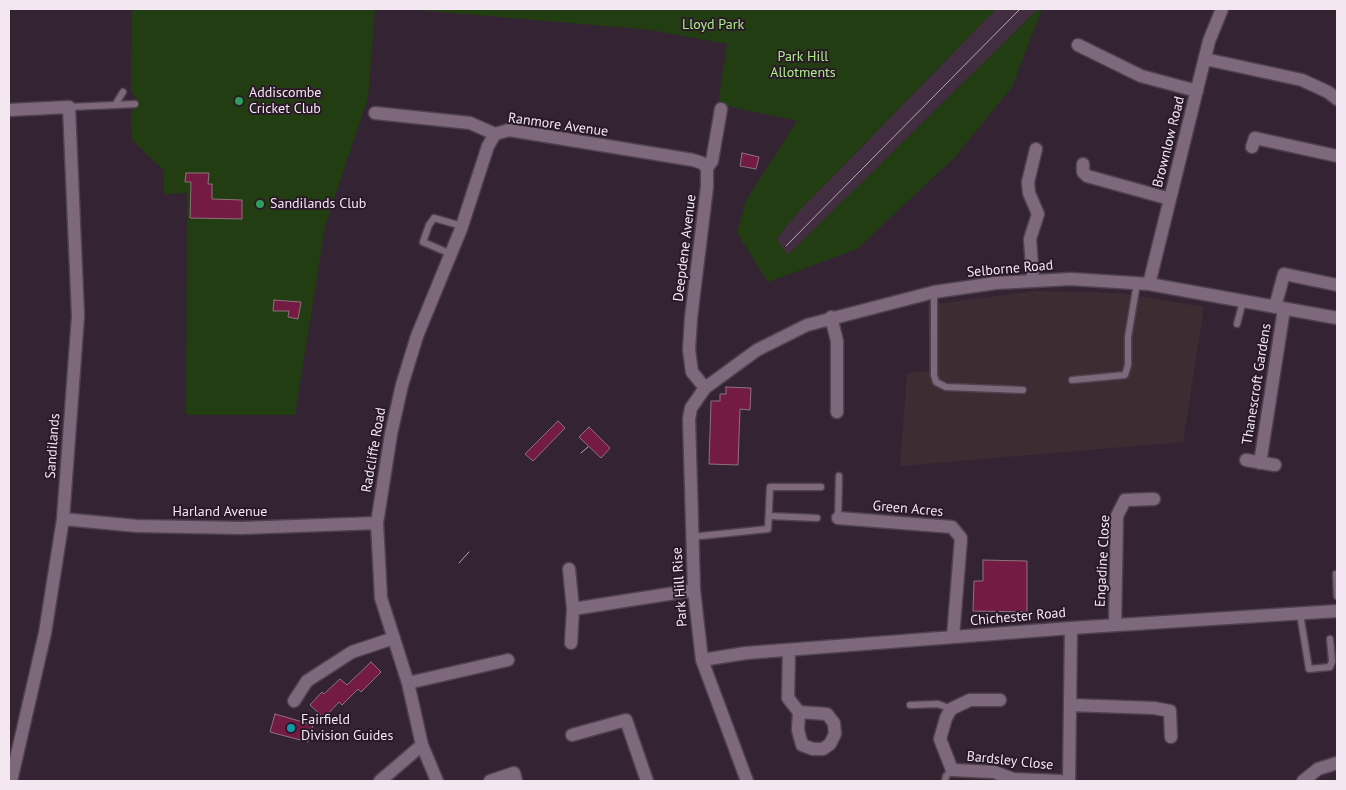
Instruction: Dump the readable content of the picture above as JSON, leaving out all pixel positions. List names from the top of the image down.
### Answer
{
  "streets": {
    "street": [
      "Ranmore Avenue",
      "Brownlow Road",
      "Deepdene Avenue",
      "Selborne Road",
      "Thanescroft Gardens",
      "Sandilands",
      "Radcliffe Road",
      "Green Acres",
      "Harland Avenue",
      "Engadine Close",
      "Park Hill Rise",
      "Chichester Road",
      "Bardsley Close"
    ]
  },
  "crossings": [
    ["Ranmore Avenue", "Deepdene Avenue"],
    ["Ranmore Avenue", "Radcliffe Road"],
    ["Brownlow Road", "Selborne Road"],
    ["Deepdene Avenue", "Selborne Road"],
    ["Deepdene Avenue", "Park Hill Rise"],
    ["Selborne Road", "Thanescroft Gardens"],
    ["Selborne Road", "Park Hill Rise"],
    ["Sandilands", "Harland Avenue"],
    ["Radcliffe Road", "Harland Avenue"],
    ["Green Acres", "Chichester Road"],
    ["Engadine Close", "Chichester Road"],
    ["Park Hill Rise", "Chichester Road"]
  ],
  "parks": ["Lloyd Park", "Park Hill Allotments"],
  "places": ["Addiscombe Cricket Club", "Sandilands Club", "Fairfield Division Guides"]
}
